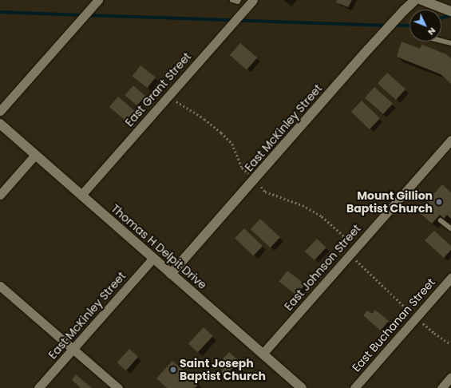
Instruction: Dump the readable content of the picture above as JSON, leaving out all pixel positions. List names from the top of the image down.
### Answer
{
  "streets": {
    "main road": ["East McKinley Street", "Thomas H Delpit Drive"],
    "street": ["East Grant Street", "East Johnson Street", "East Buchanan Street"]
  },
  "crossings": [
    ["East Grant Street", "Thomas H Delpit Drive"],
    ["East McKinley Street", "Thomas H Delpit Drive"],
    ["Thomas H Delpit Drive", "East Johnson Street"]
  ],
  "places": ["Mount Gillion Baptist Church", "Saint Joseph Baptist Church"],
  "north": "bottom right"
}
